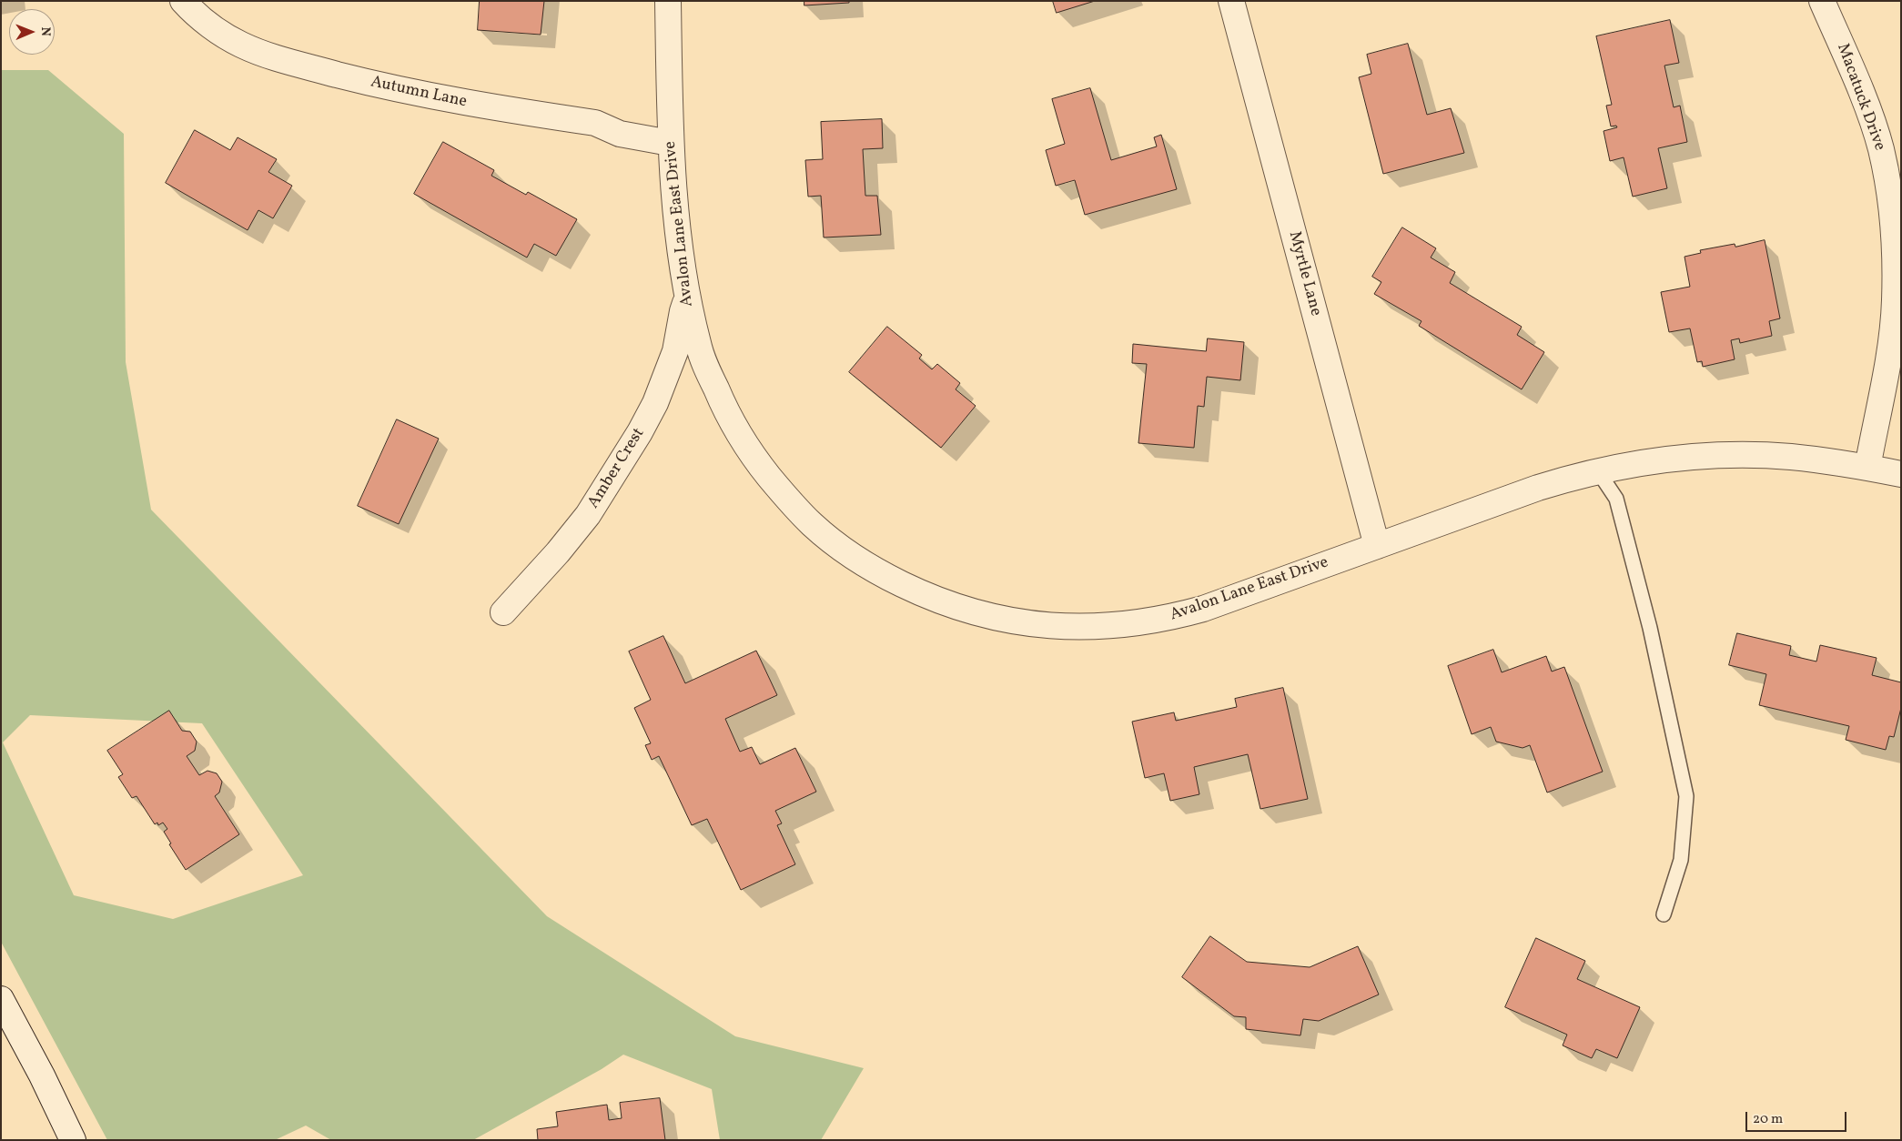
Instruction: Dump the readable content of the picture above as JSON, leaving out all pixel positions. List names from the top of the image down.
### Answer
{
  "streets": {
    "street": [
      "Autumn Lane",
      "Macatuck Drive",
      "Avalon Lane East Drive",
      "Myrtle Lane",
      "Amber Crest"
    ]
  },
  "crossings": [
    ["Autumn Lane", "Avalon Lane East Drive"],
    ["Macatuck Drive", "Avalon Lane East Drive"],
    ["Avalon Lane East Drive", "Myrtle Lane"],
    ["Avalon Lane East Drive", "Amber Crest"]
  ],
  "scale_bar": "20 m",
  "north": "right"
}
